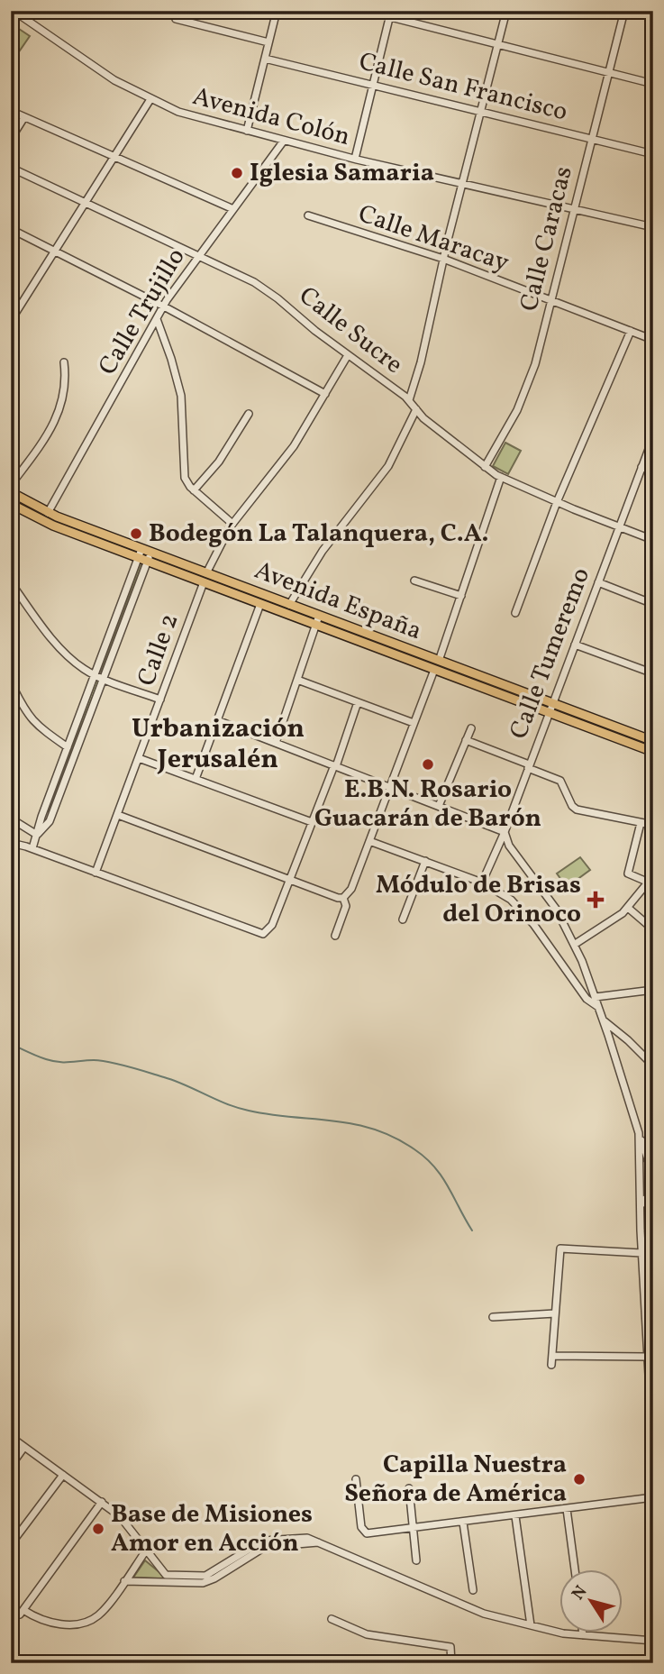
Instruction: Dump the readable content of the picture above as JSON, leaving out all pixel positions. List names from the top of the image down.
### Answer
{
  "streets": {
    "main road": ["Avenida España"],
    "street": [
      "Calle San Francisco",
      "Avenida Colón",
      "Calle Maracay",
      "Calle Caracas",
      "Calle Trujillo",
      "Calle Sucre",
      "Calle 2",
      "Calle Tumeremo"
    ]
  },
  "crossings": [
    ["Calle San Francisco", "Calle Caracas"],
    ["Avenida Colón", "Calle Caracas"],
    ["Avenida Colón", "Calle Trujillo"],
    ["Calle Maracay", "Calle Caracas"],
    ["Calle Caracas", "Calle Sucre"],
    ["Calle Trujillo", "Calle Sucre"],
    ["Calle Trujillo", "Avenida España"],
    ["Calle Sucre", "Calle Tumeremo"],
    ["Avenida España", "Calle 2"],
    ["Avenida España", "Calle Tumeremo"]
  ],
  "districts": ["Urbanización Jerusalén"],
  "places": {
    "other": [
      "Iglesia Samaria",
      "Bodegón La Talanquera, C.A.",
      "E.B.N. Rosario Guacarán de Barón",
      "Capilla Nuestra Señora de América",
      "Base de Misiones Amor en Acción"
    ],
    "health": ["Módulo de Brisas del Orinoco"]
  },
  "north": "top left"
}
